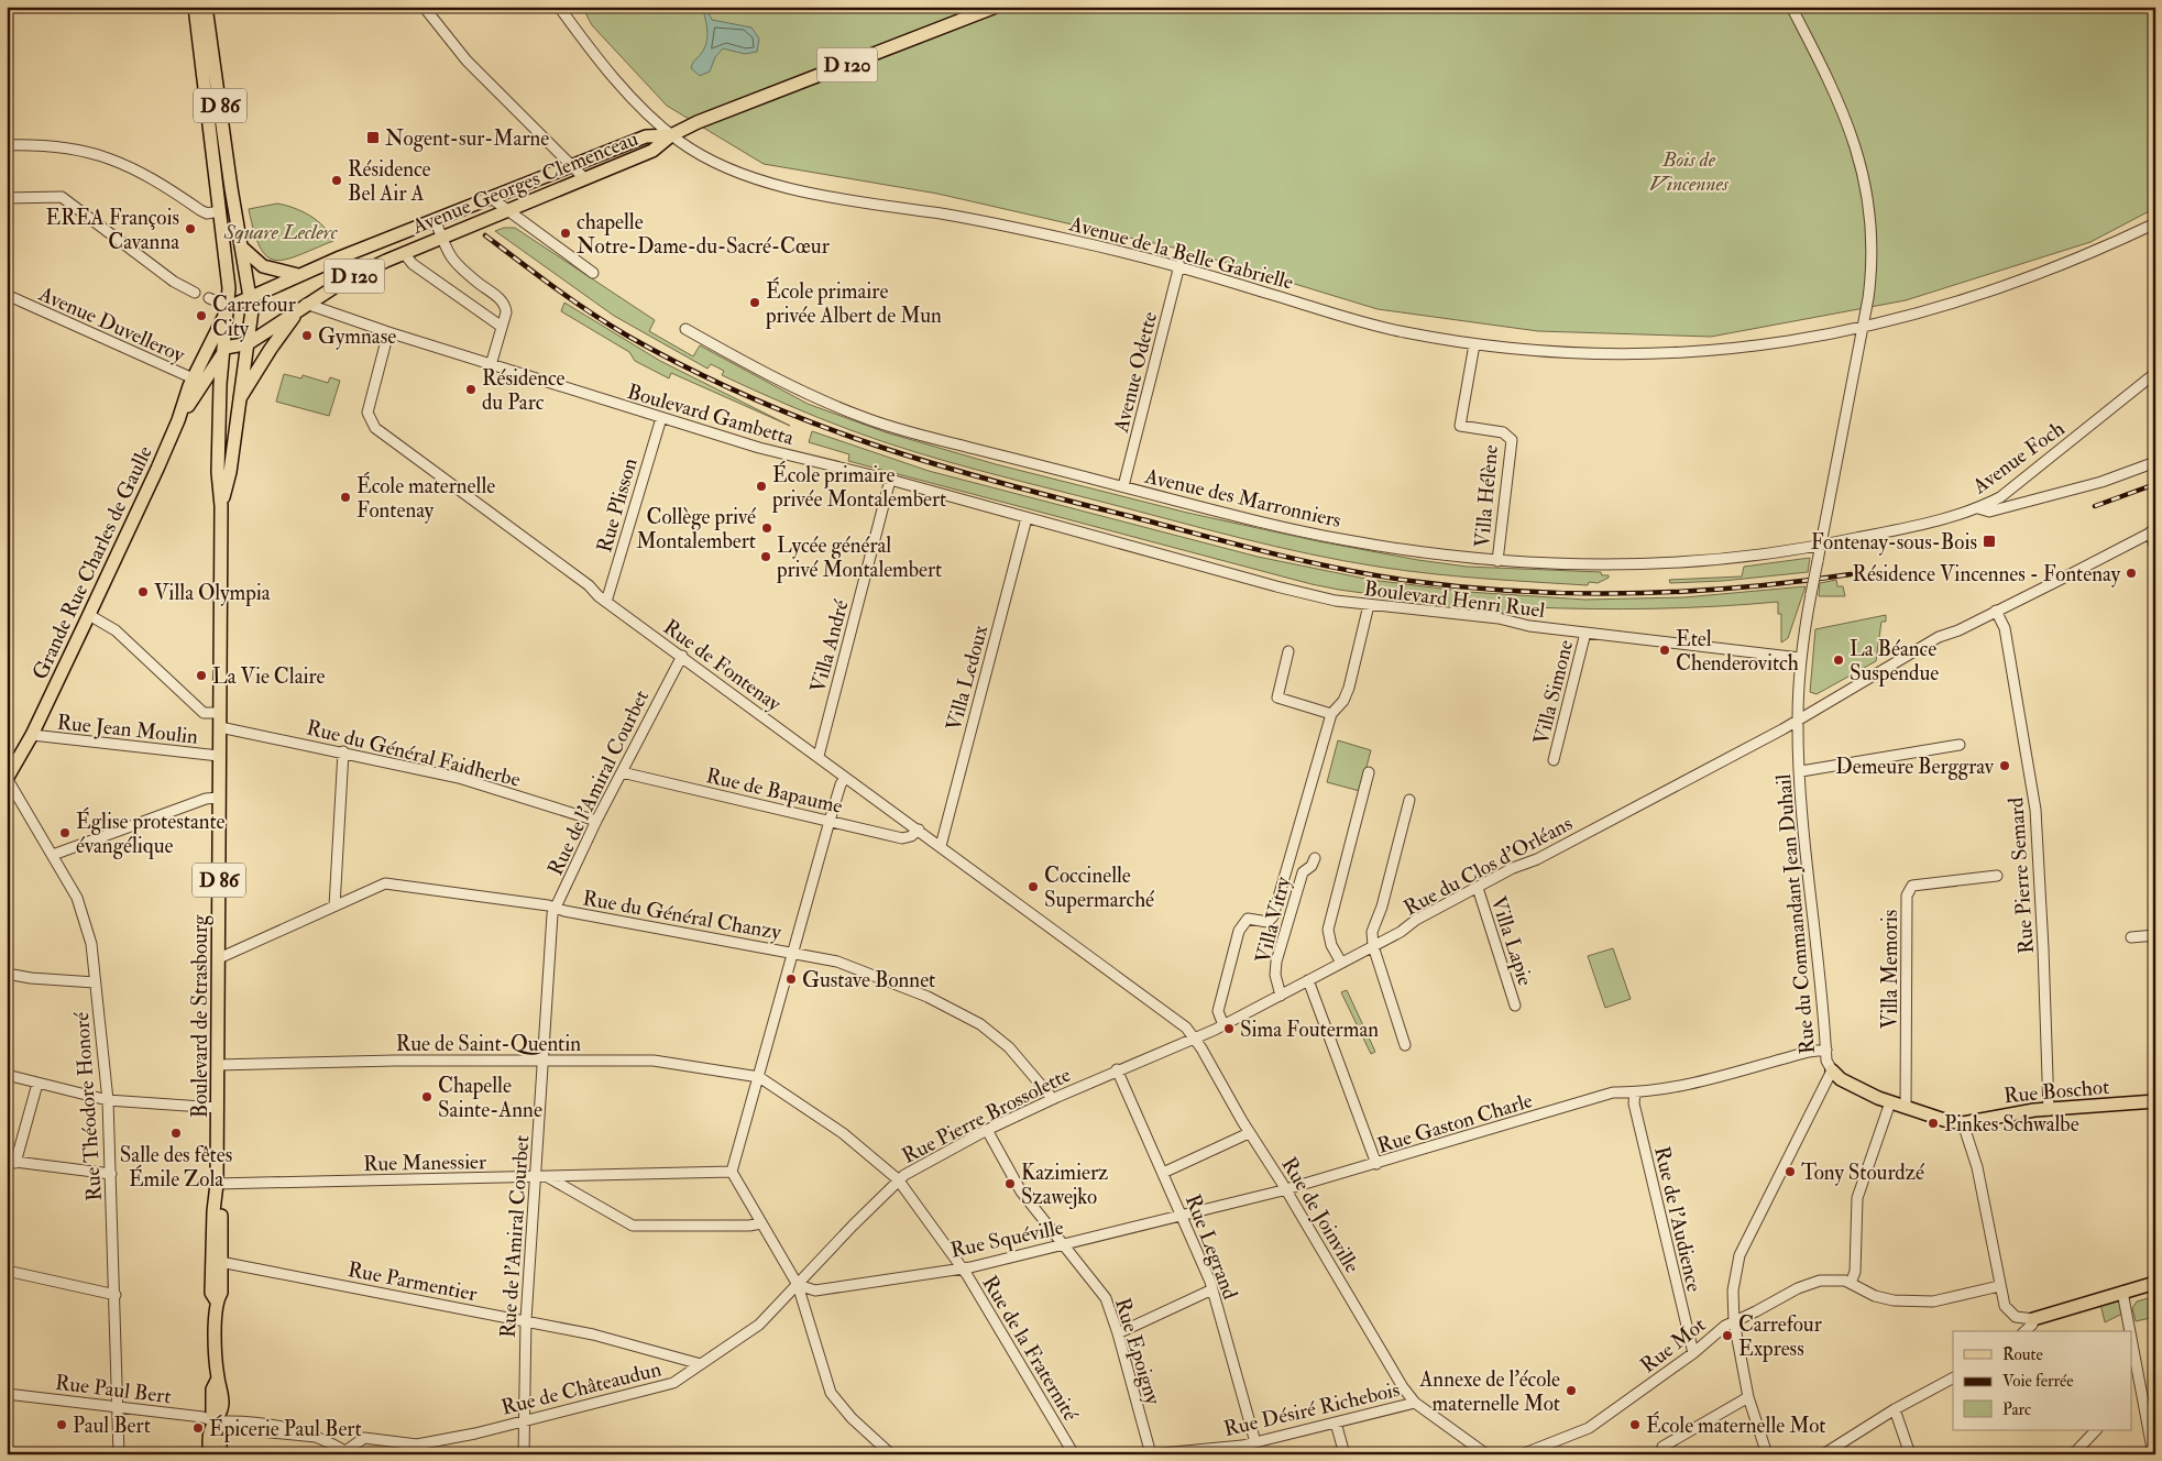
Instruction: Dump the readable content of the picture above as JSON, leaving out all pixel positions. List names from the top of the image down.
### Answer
{
  "streets": {
    "main road": [
      "D 120",
      "D 86",
      "Avenue Georges Clemenceau",
      "Grande Rue Charles de Gaulle",
      "Rue du Commandant Jean Duhail",
      "Boulevard de Strasbourg",
      "Rue Boschot"
    ],
    "street": [
      "Avenue de la Belle Gabrielle",
      "Avenue Duvelleroy",
      "Avenue Odette",
      "Boulevard Gambetta",
      "Avenue Foch",
      "Villa Hélène",
      "Avenue des Marronniers",
      "Rue Plisson",
      "Boulevard Henri Ruel",
      "Villa André",
      "Rue de Fontenay",
      "Villa Ledoux",
      "Villa Simone",
      "Rue Jean Moulin",
      "Rue du Général Faidherbe",
      "Rue de l'Amiral Courbet",
      "Rue de Bapaume",
      "Rue du Clos d'Orléans",
      "Rue Pierre Semard",
      "Rue du Général Chanzy",
      "Villa Vitry",
      "Villa Lapie",
      "Villa Memoris",
      "Rue de Saint-Quentin",
      "Rue Théodore Honoré",
      "Rue Pierre Brossolette",
      "Rue Gaston Charle",
      "Rue Manessier",
      "Rue de Joinville",
      "Rue de l'Audience",
      "Rue Squéville",
      "Rue Legrand",
      "Rue Parmentier",
      "Rue Mot",
      "Rue de la Fraternité",
      "Rue Epoigny",
      "Rue de Châteaudun",
      "Rue Paul Bert",
      "Rue Désiré Richebois"
    ]
  },
  "crossings": [
    ["D 120", "D 86"],
    ["D 120", "Avenue Georges Clemenceau"],
    ["D 120", "Avenue de la Belle Gabrielle"],
    ["D 120", "Grande Rue Charles de Gaulle"],
    ["D 86", "Avenue Georges Clemenceau"],
    ["D 86", "Grande Rue Charles de Gaulle"],
    ["D 86", "Boulevard de Strasbourg"],
    ["Avenue Georges Clemenceau", "Avenue de la Belle Gabrielle"],
    ["Avenue Georges Clemenceau", "Boulevard Gambetta"],
    ["Avenue Georges Clemenceau", "Boulevard de Strasbourg"],
    ["Avenue de la Belle Gabrielle", "Avenue Odette"],
    ["Avenue de la Belle Gabrielle", "Villa Hélène"],
    ["Avenue de la Belle Gabrielle", "Rue du Commandant Jean Duhail"],
    ["Avenue Duvelleroy", "Grande Rue Charles de Gaulle"],
    ["Avenue Odette", "Avenue des Marronniers"],
    ["Boulevard Gambetta", "Rue Plisson"],
    ["Boulevard Gambetta", "Boulevard Henri Ruel"],
    ["Boulevard Gambetta", "Villa André"],
    ["Boulevard Gambetta", "Rue de Fontenay"],
    ["Boulevard Gambetta", "Villa Ledoux"],
    ["Avenue Foch", "Avenue des Marronniers"],
    ["Avenue Foch", "Rue du Commandant Jean Duhail"],
    ["Villa Hélène", "Avenue des Marronniers"],
    ["Avenue des Marronniers", "Rue du Commandant Jean Duhail"],
    ["Rue Plisson", "Rue de Fontenay"],
    ["Grande Rue Charles de Gaulle", "Rue Jean Moulin"],
    ["Grande Rue Charles de Gaulle", "Rue Théodore Honoré"],
    ["Boulevard Henri Ruel", "Villa Simone"],
    ["Boulevard Henri Ruel", "Rue du Commandant Jean Duhail"],
    ["Villa André", "Rue de Fontenay"],
    ["Rue de Fontenay", "Villa Ledoux"],
    ["Rue de Fontenay", "Rue de l'Amiral Courbet"],
    ["Rue de Fontenay", "Rue de Bapaume"],
    ["Rue de Fontenay", "Rue de Joinville"],
    ["Rue Jean Moulin", "Boulevard de Strasbourg"],
    ["Rue du Général Faidherbe", "Rue de l'Amiral Courbet"],
    ["Rue du Général Faidherbe", "Boulevard de Strasbourg"],
    ["Rue de l'Amiral Courbet", "Rue de Bapaume"],
    ["Rue de l'Amiral Courbet", "Rue du Général Chanzy"],
    ["Rue de l'Amiral Courbet", "Rue de Saint-Quentin"],
    ["Rue de l'Amiral Courbet", "Rue Manessier"],
    ["Rue de l'Amiral Courbet", "Rue Parmentier"],
    ["Rue de l'Amiral Courbet", "Rue de Châteaudun"],
    ["Rue du Clos d'Orléans", "Rue Pierre Semard"],
    ["Rue du Clos d'Orléans", "Rue du Commandant Jean Duhail"],
    ["Rue du Clos d'Orléans", "Villa Vitry"],
    ["Rue du Clos d'Orléans", "Villa Lapie"],
    ["Rue du Clos d'Orléans", "Rue Pierre Brossolette"],
    ["Rue du Clos d'Orléans", "Rue de Joinville"],
    ["Rue Pierre Semard", "Rue Boschot"],
    ["Rue du Général Chanzy", "Boulevard de Strasbourg"],
    ["Rue du Général Chanzy", "Rue Pierre Brossolette"],
    ["Rue du Commandant Jean Duhail", "Villa Memoris"],
    ["Rue du Commandant Jean Duhail", "Rue Boschot"],
    ["Rue du Commandant Jean Duhail", "Rue Gaston Charle"],
    ["Boulevard de Strasbourg", "Rue de Saint-Quentin"],
    ["Boulevard de Strasbourg", "Rue Manessier"],
    ["Boulevard de Strasbourg", "Rue Parmentier"],
    ["Boulevard de Strasbourg", "Rue Paul Bert"],
    ["Rue de Saint-Quentin", "Rue de la Fraternité"],
    ["Rue Théodore Honoré", "Rue Paul Bert"],
    ["Rue Pierre Brossolette", "Rue de Joinville"],
    ["Rue Pierre Brossolette", "Rue Squéville"],
    ["Rue Pierre Brossolette", "Rue Legrand"],
    ["Rue Pierre Brossolette", "Rue de la Fraternité"],
    ["Rue Pierre Brossolette", "Rue Epoigny"],
    ["Rue Pierre Brossolette", "Rue de Châteaudun"],
    ["Rue Gaston Charle", "Rue de Joinville"],
    ["Rue Gaston Charle", "Rue de l'Audience"],
    ["Rue Gaston Charle", "Rue Squéville"],
    ["Rue de Joinville", "Rue Squéville"],
    ["Rue de Joinville", "Rue Désiré Richebois"],
    ["Rue de l'Audience", "Rue Mot"],
    ["Rue Squéville", "Rue Legrand"],
    ["Rue Squéville", "Rue de la Fraternité"],
    ["Rue Squéville", "Rue Epoigny"],
    ["Rue Squéville", "Rue de Châteaudun"],
    ["Rue Legrand", "Rue Désiré Richebois"],
    ["Rue Parmentier", "Rue de Châteaudun"],
    ["Rue Epoigny", "Rue Désiré Richebois"],
    ["Rue de Châteaudun", "Rue Paul Bert"]
  ],
  "parks": ["Bois de Vincennes", "Square Leclerc"],
  "places": {
    "transit": ["Nogent-sur-Marne", "Fontenay-sous-Bois"],
    "other": [
      "Résidence Bel Air A",
      "EREA François Cavanna",
      "chapelle Notre-Dame-du-Sacré-Cœur",
      "École primaire privée Albert de Mun",
      "Carrefour City",
      "Gymnase",
      "Résidence du Parc",
      "École primaire privée Montalembert",
      "École maternelle Fontenay",
      "Collège privé Montalembert",
      "Lycée général privé Montalembert",
      "Résidence Vincennes - Fontenay",
      "Villa Olympia",
      "Etel Chenderovitch",
      "La Béance Suspendue",
      "La Vie Claire",
      "Demeure Berggrav",
      "Église protestante évangélique",
      "Coccinelle Supermarché",
      "Gustave Bonnet",
      "Sima Fouterman",
      "Chapelle Sainte-Anne",
      "Pinkes Schwalbe",
      "Salle des fêtes Émile Zola",
      "Tony Stourdzé",
      "Kazimierz Szawejko",
      "Carrefour Express",
      "Annexe de l'école maternelle Mot",
      "Paul Bert",
      "École maternelle Mot",
      "Épicerie Paul Bert"
    ]
  },
  "legend": ["Route", "Voie ferrée", "Parc"]
}
